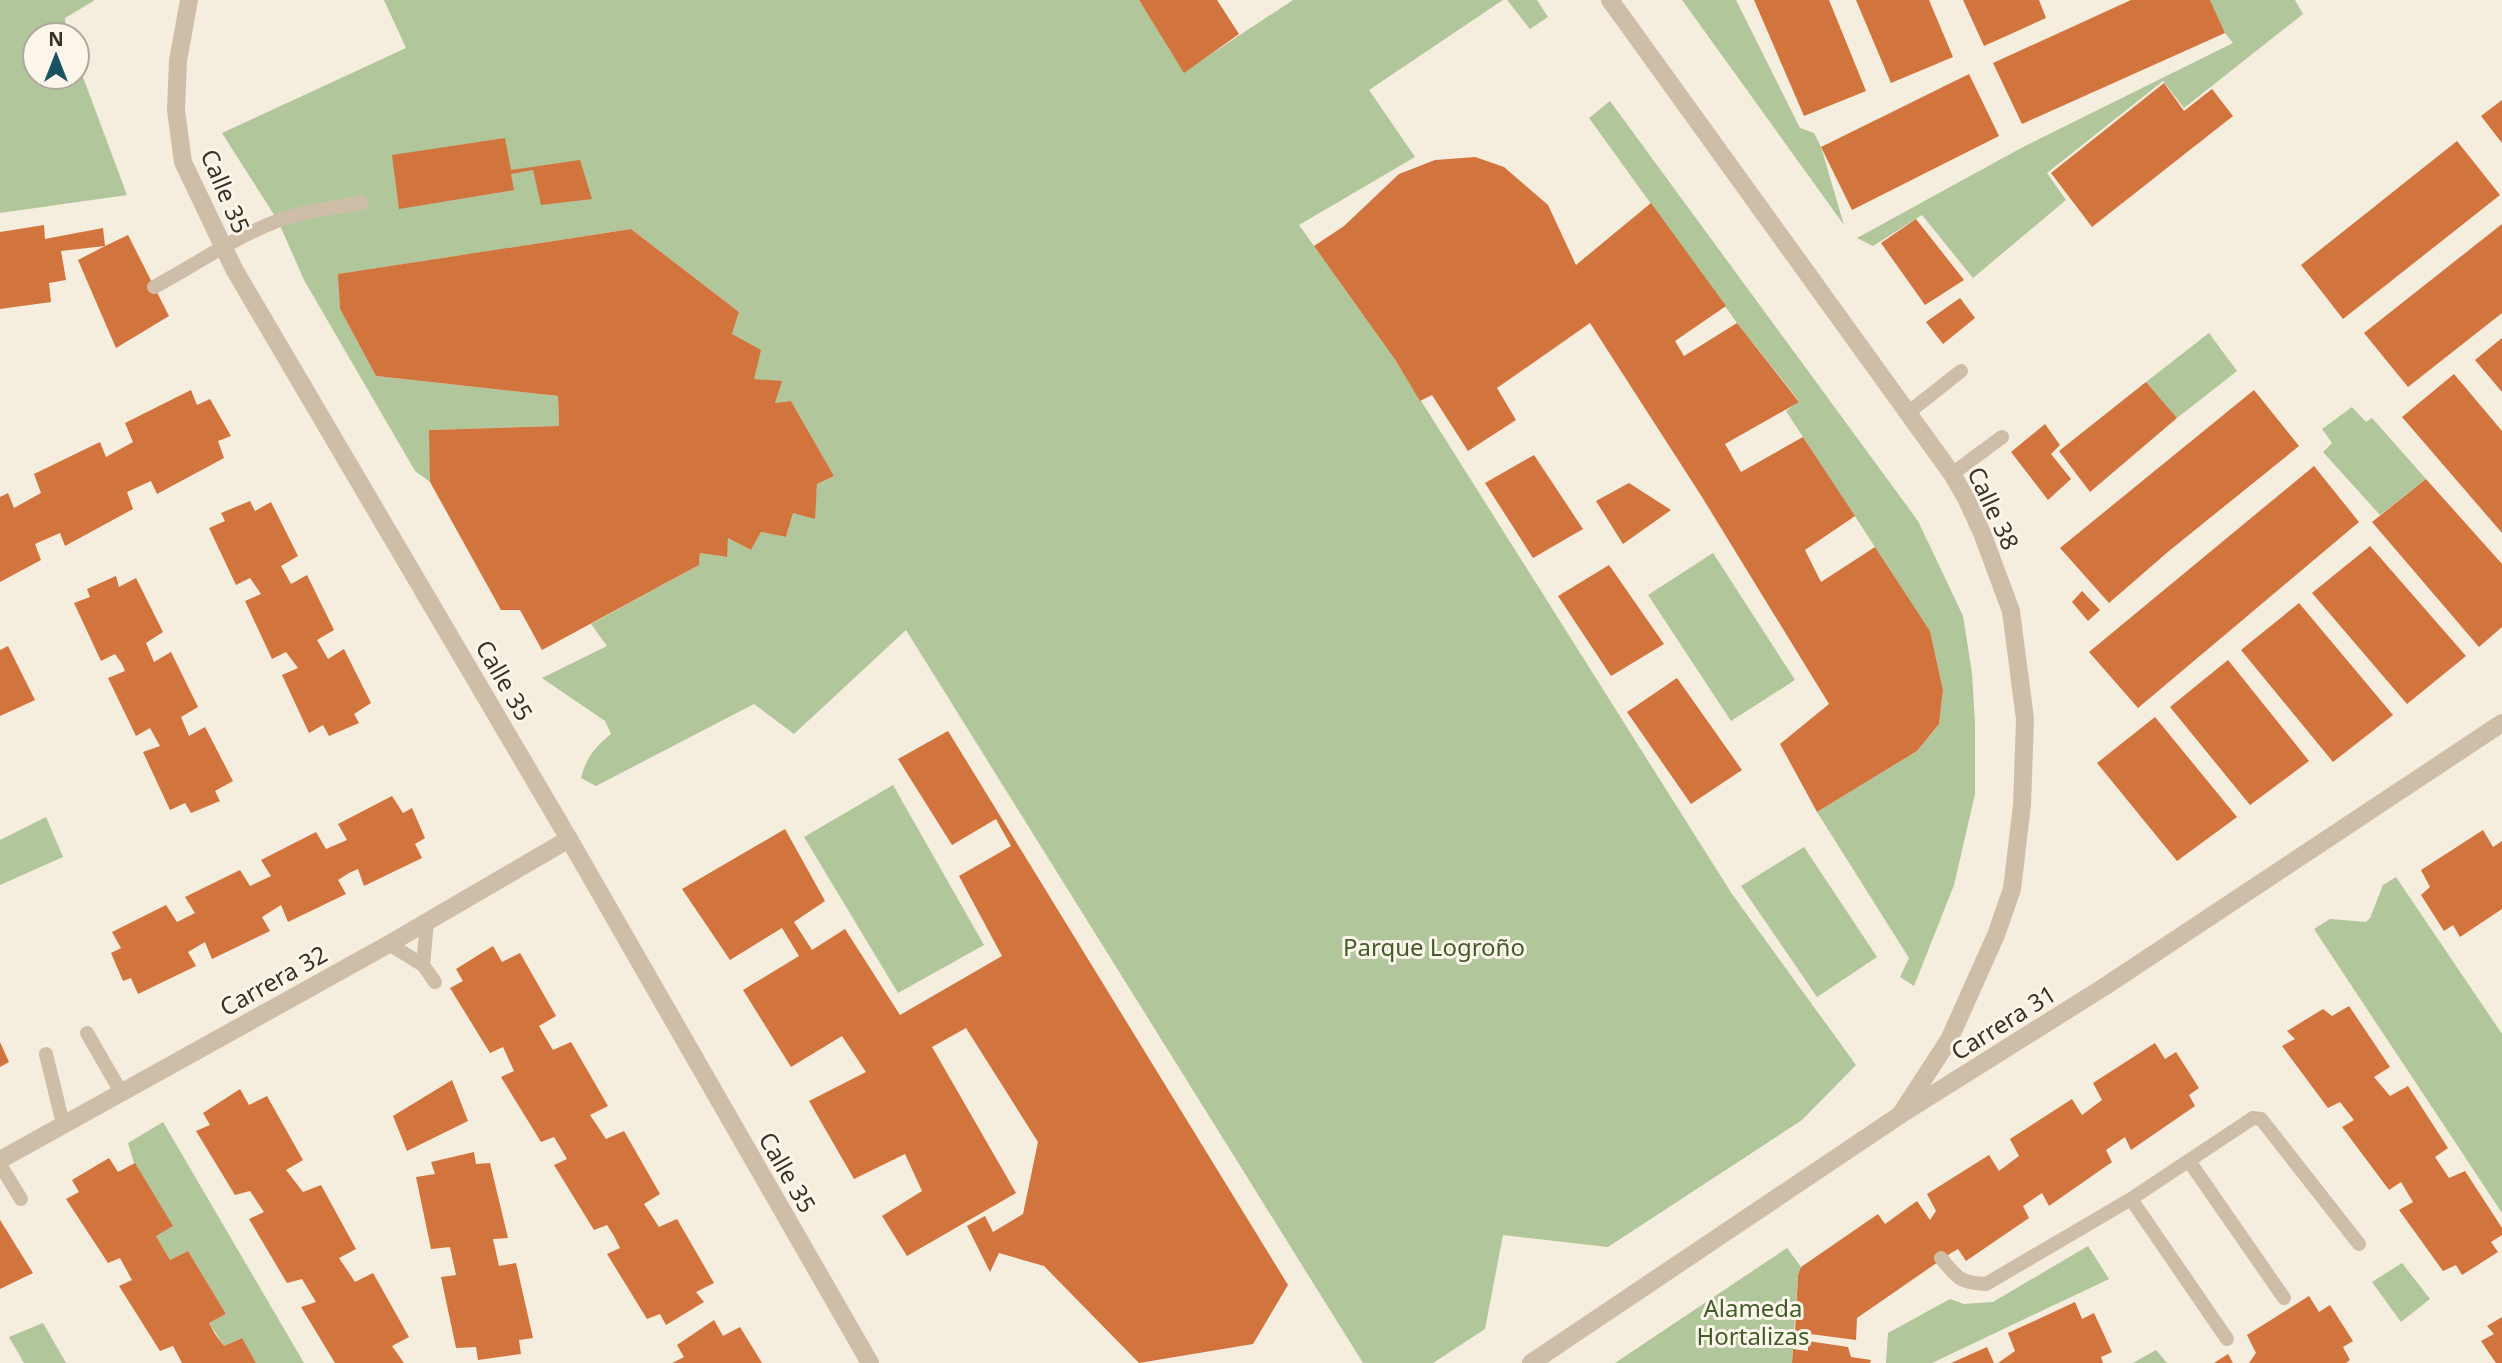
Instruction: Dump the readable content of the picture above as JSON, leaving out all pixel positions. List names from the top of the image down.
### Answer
{
  "streets": {
    "street": [
      "Calle 35",
      "Calle 38",
      "Carrera 32",
      "Carrera 31"
    ]
  },
  "crossings": [
    ["Calle 35", "Carrera 32"],
    ["Calle 38", "Carrera 31"]
  ],
  "parks": ["Parque Logroño", "Alameda Hortalizas"],
  "north": "top"
}
